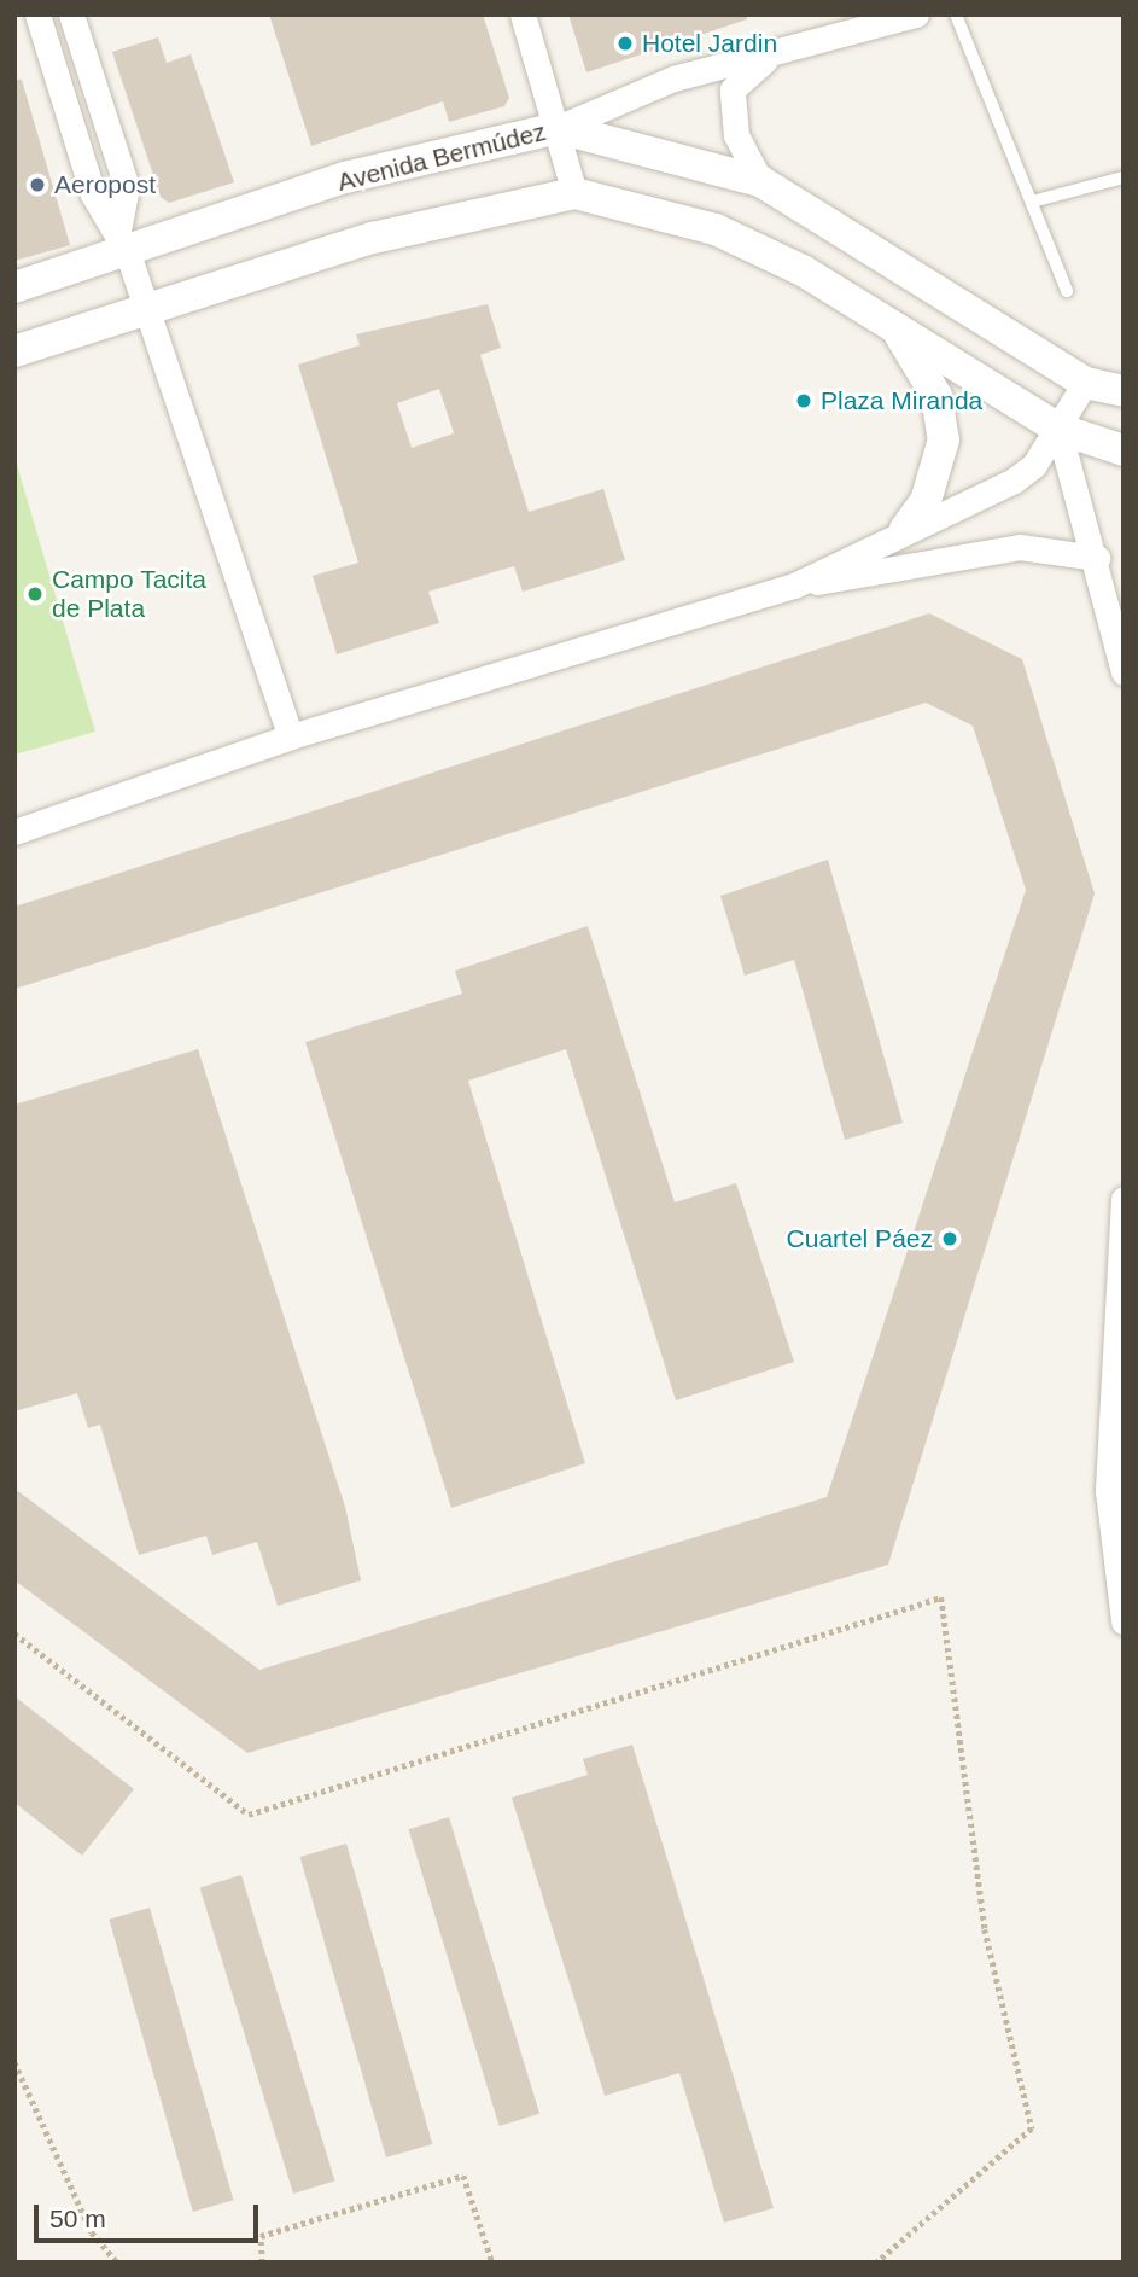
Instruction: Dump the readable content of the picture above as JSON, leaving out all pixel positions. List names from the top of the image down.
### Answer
{
  "streets": {
    "street": ["Avenida Bermúdez"]
  },
  "places": [
    "Hotel Jardin",
    "Aeropost",
    "Plaza Miranda",
    "Campo Tacita de Plata",
    "Cuartel Páez"
  ],
  "scale_bar": "50 m"
}
